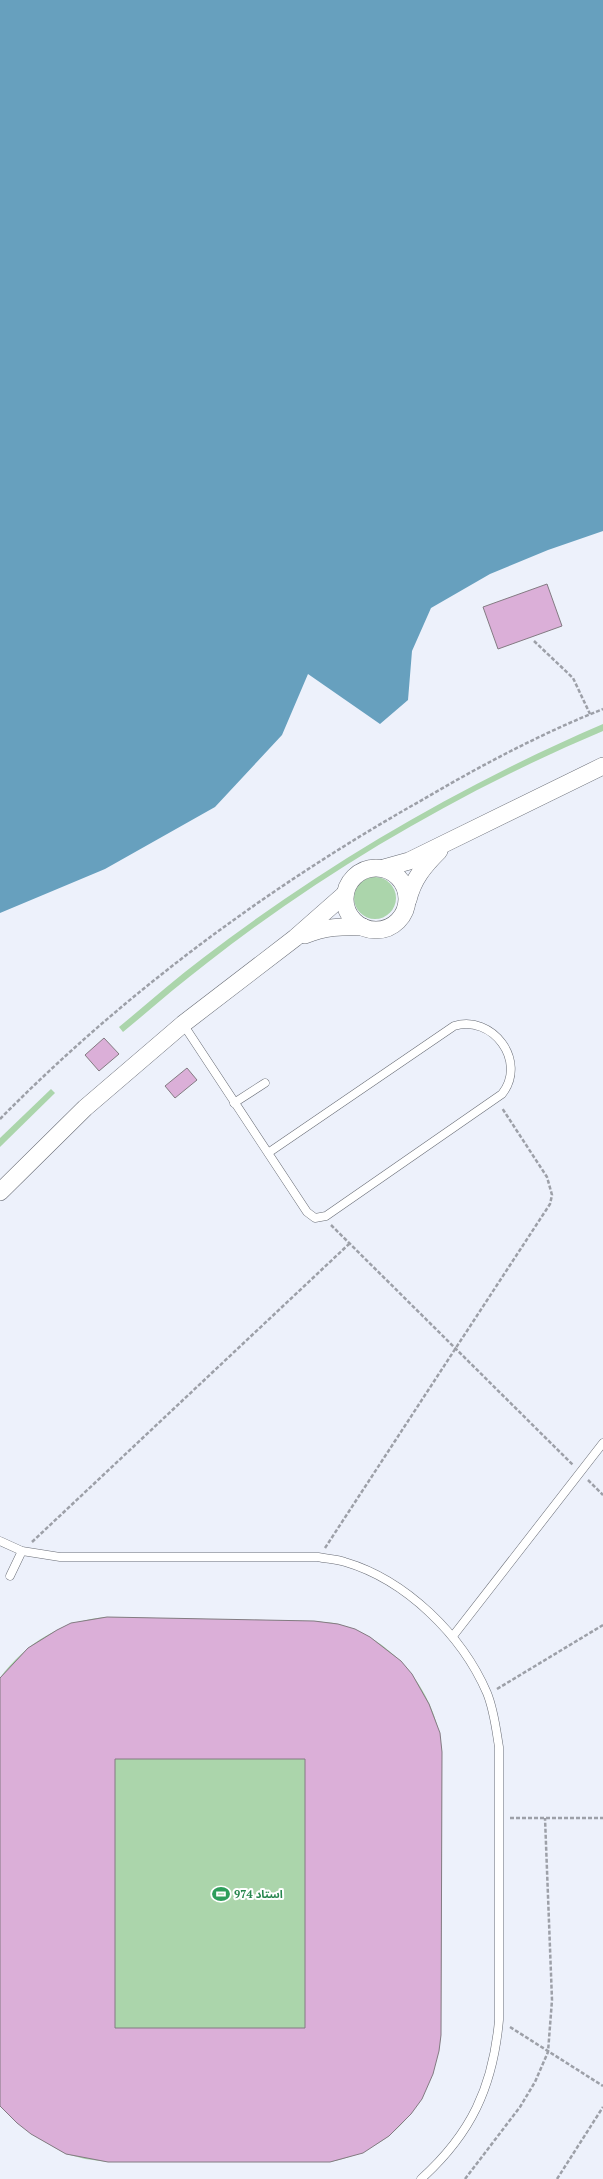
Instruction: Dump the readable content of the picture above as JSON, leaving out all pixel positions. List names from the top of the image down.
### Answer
{
  "places": {
    "sports": ["استاد 974"]
  }
}
